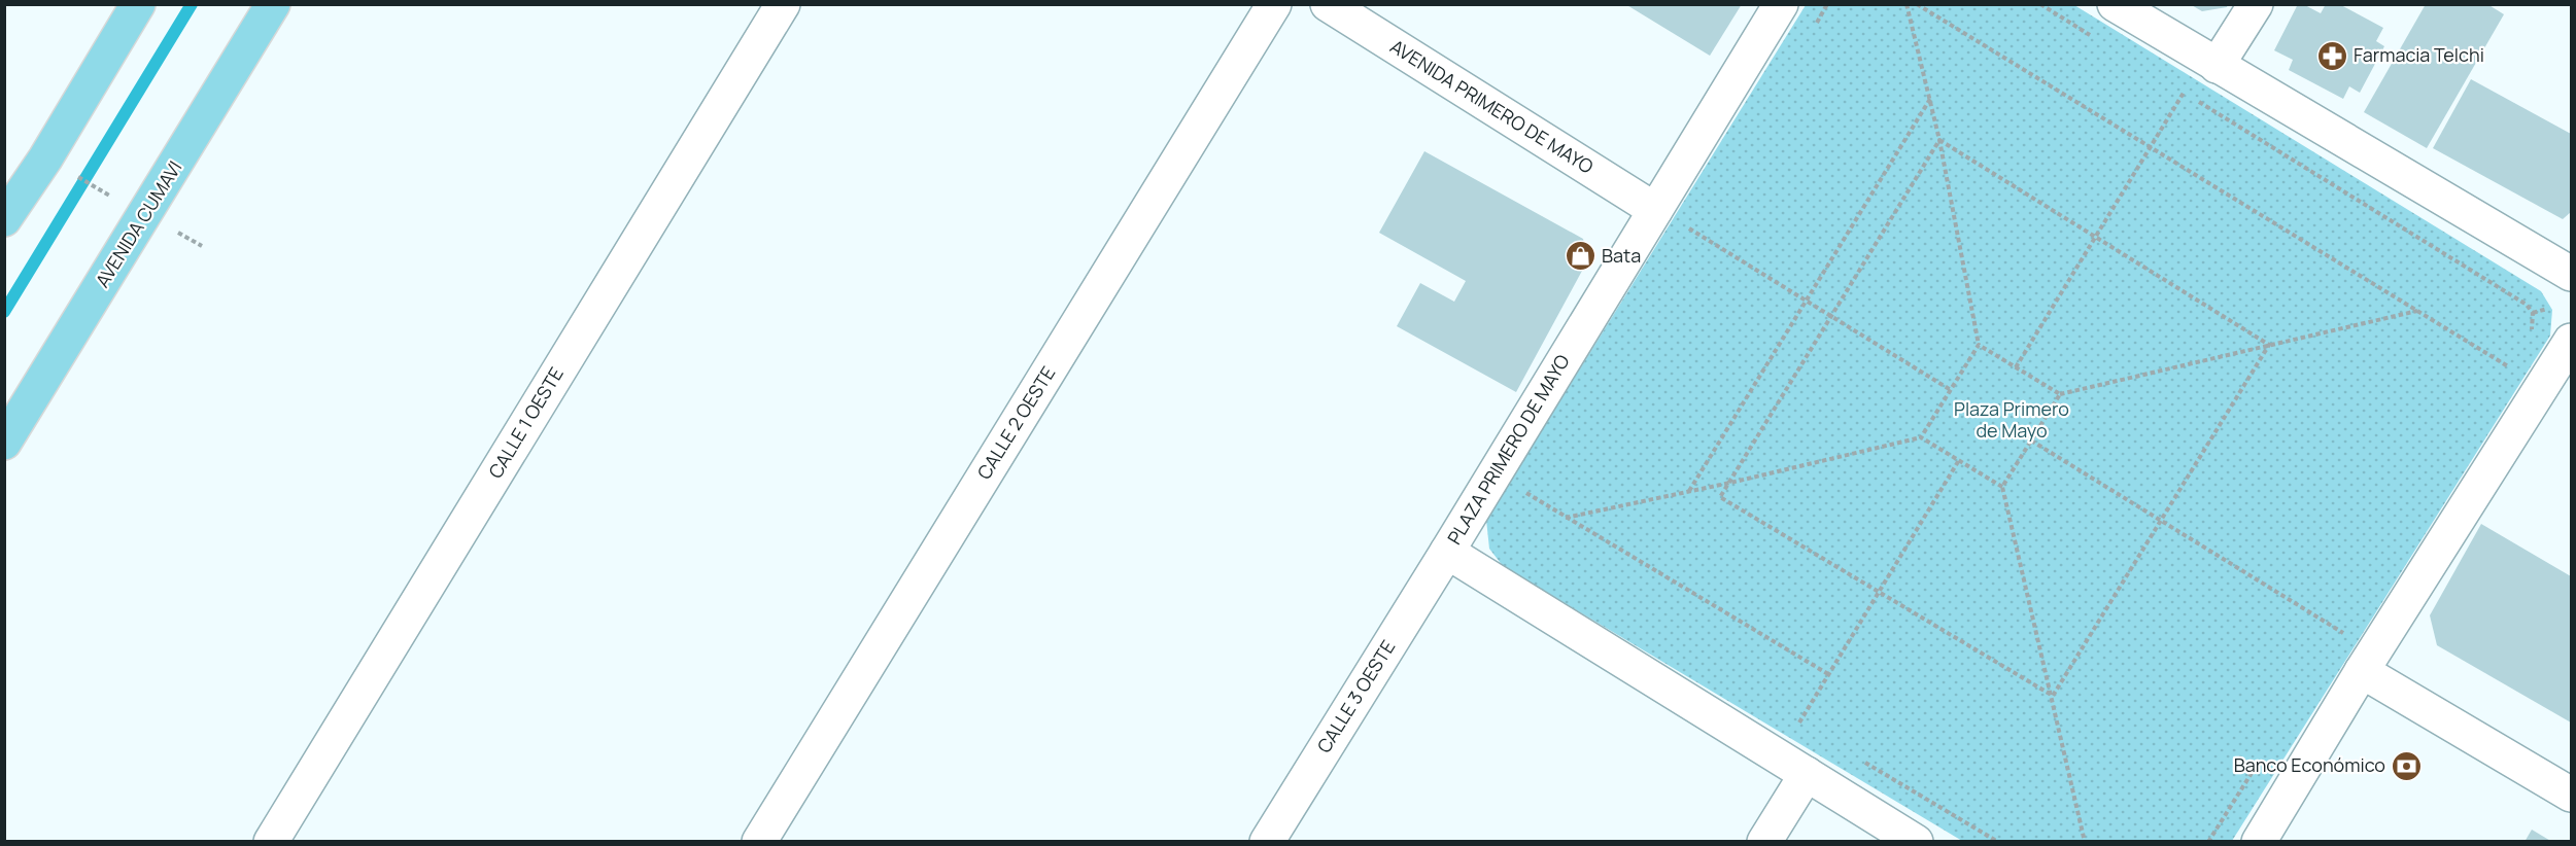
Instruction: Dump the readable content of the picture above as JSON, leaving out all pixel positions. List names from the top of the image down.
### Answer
{
  "streets": {
    "main road": ["AVENIDA CUMAVI"],
    "street": [
      "AVENIDA PRIMERO DE MAYO",
      "CALLE 1 OESTE",
      "CALLE 2 OESTE",
      "PLAZA PRIMERO DE MAYO",
      "CALLE 3 OESTE"
    ]
  },
  "crossings": [
    ["AVENIDA PRIMERO DE MAYO", "PLAZA PRIMERO DE MAYO"],
    ["PLAZA PRIMERO DE MAYO", "CALLE 3 OESTE"]
  ],
  "parks": ["Plaza Primero de Mayo"],
  "places": {
    "pharmacy": ["Farmacia Telchi"],
    "shop": ["Bata"],
    "bank": ["Banco Económico"]
  }
}
